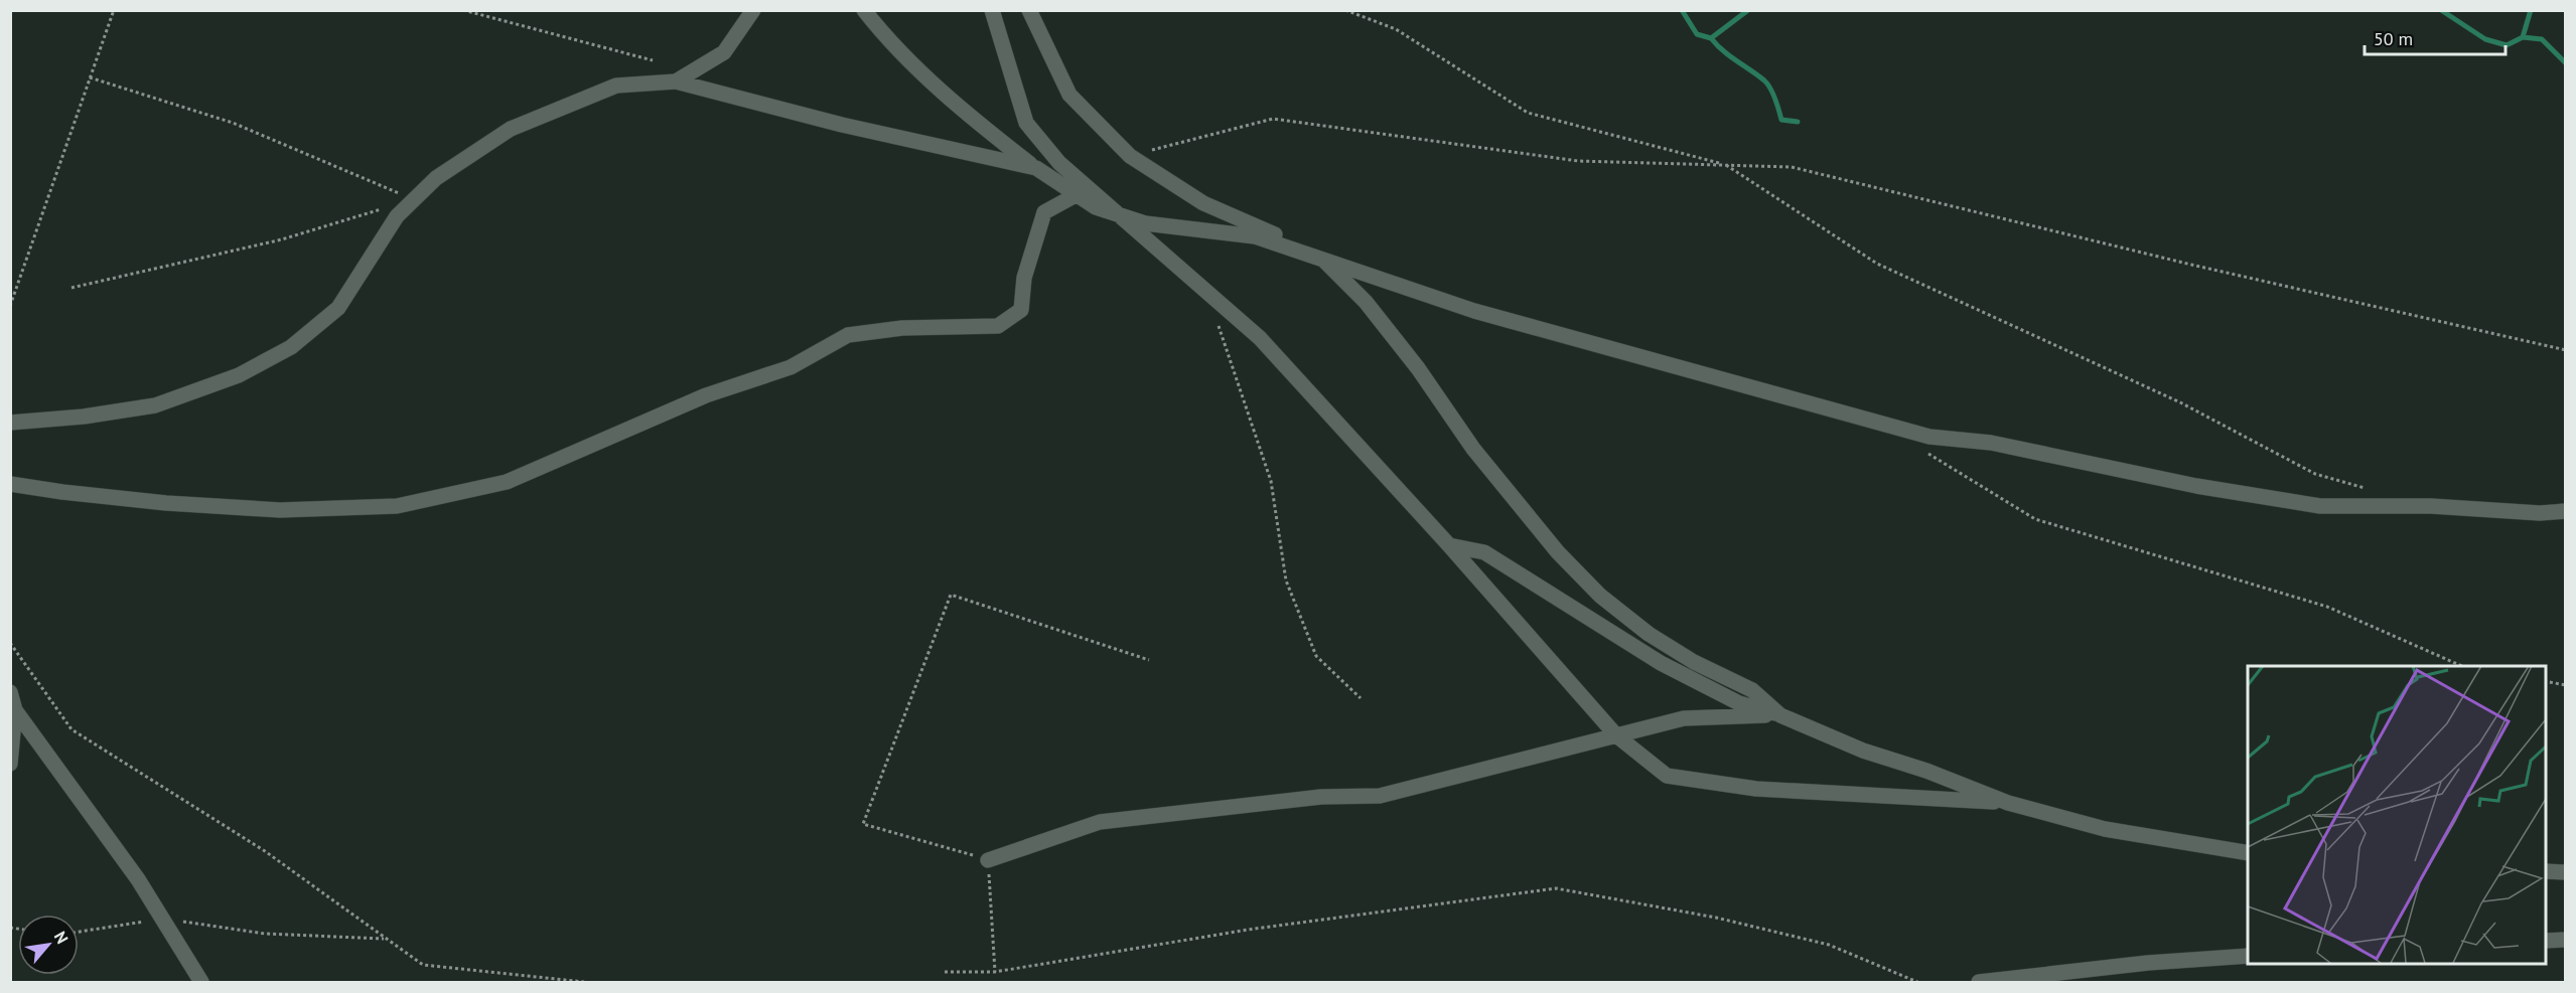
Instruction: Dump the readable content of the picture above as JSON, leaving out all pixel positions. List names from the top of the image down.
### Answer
{
  "scale_bar": "50 m",
  "north": "top right"
}
